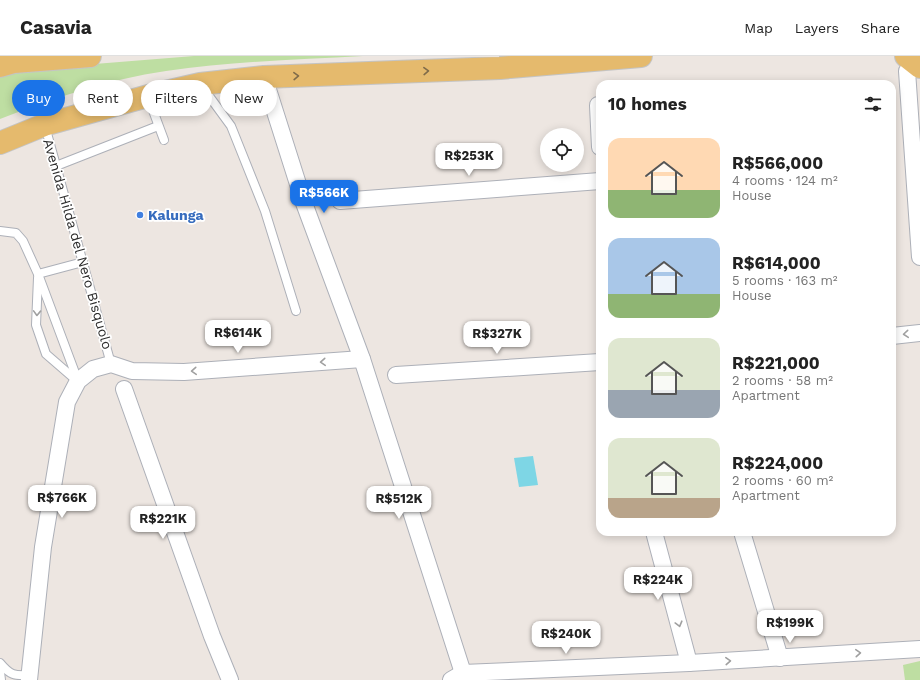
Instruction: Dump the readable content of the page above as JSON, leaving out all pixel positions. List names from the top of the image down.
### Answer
{
  "streets": {
    "lane": ["Avenida Hilda del Nero Bisquolo"]
  },
  "places": ["Kalunga"],
  "page": {
    "header": "Casavia",
    "nav": ["Map", "Layers", "Share"],
    "chip": [
      "Buy",
      "Rent",
      "Filters",
      "New"
    ],
    "heading": "10 homes",
    "list": [
      {
        "name": "R$566,000",
        "note": "4 rooms · 124 m² · House"
      },
      {
        "name": "R$614,000",
        "note": "5 rooms · 163 m² · House"
      },
      {
        "name": "R$221,000",
        "note": "2 rooms · 58 m² · Apartment"
      },
      {
        "name": "R$224,000",
        "note": "2 rooms · 60 m² · Apartment"
      }
    ],
    "price": [
      "R$253K",
      "R$566K",
      "R$614K",
      "R$327K",
      "R$766K",
      "R$512K",
      "R$221K",
      "R$224K",
      "R$199K",
      "R$240K"
    ]
  }
}
